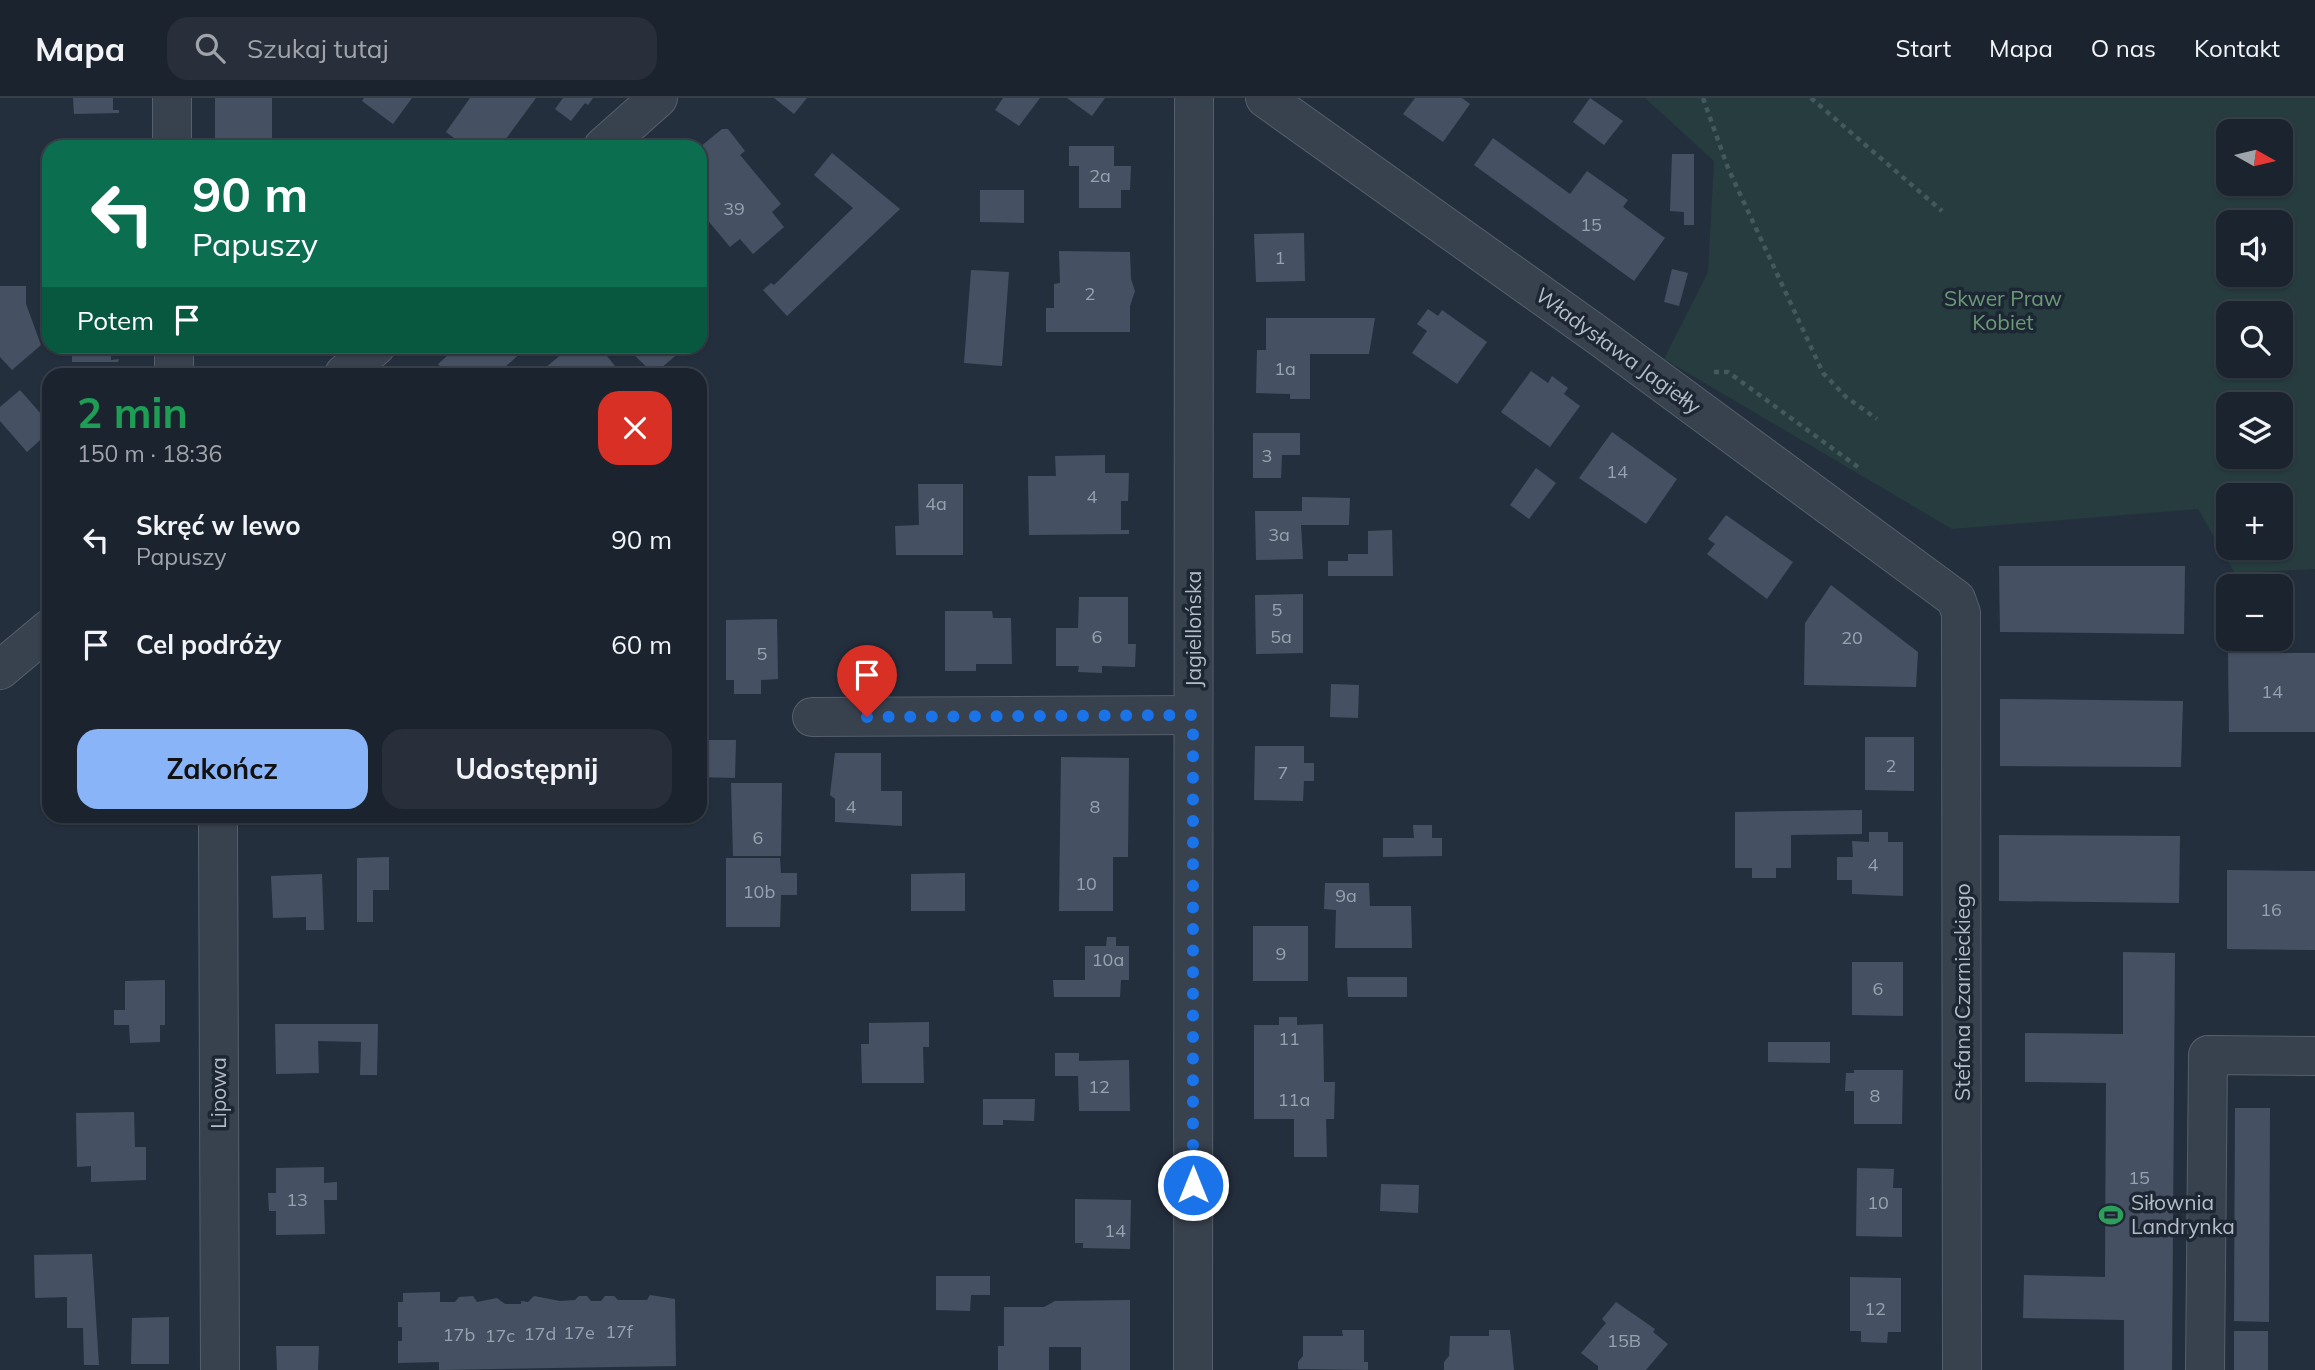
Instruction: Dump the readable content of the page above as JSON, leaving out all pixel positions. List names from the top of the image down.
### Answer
{
  "streets": {
    "street": [
      "Władysława Jagiełły",
      "Jagiellońska",
      "Stefana Czarnieckiego",
      "Lipowa"
    ]
  },
  "crossings": [
    ["Władysława Jagiełły", "Stefana Czarnieckiego"]
  ],
  "parks": ["Skwer Praw Kobiet"],
  "places": {
    "sports": ["Siłownia Landrynka"]
  },
  "house_numbers": [
    "2a",
    "39",
    "15",
    "1",
    "2",
    "1a",
    "3",
    "14",
    "4",
    "4a",
    "3a",
    "5",
    "6",
    "5a",
    "20",
    "5",
    "14",
    "2",
    "7",
    "4",
    "8",
    "6",
    "4",
    "10",
    "10b",
    "9a",
    "16",
    "9",
    "10a",
    "6",
    "11",
    "12",
    "8",
    "11a",
    "15",
    "13",
    "10",
    "14",
    "12",
    "17f",
    "17e",
    "17d",
    "17b",
    "17c",
    "15B"
  ],
  "north": "right",
  "page": {
    "header": "Mapa",
    "search": "Szukaj tutaj",
    "nav": [
      "Start",
      "Mapa",
      "O nas",
      "Kontakt"
    ],
    "map_buttons": ["+", "−"],
    "turn": ["90 m", "Papuszy"],
    "then": "Potem",
    "heading": ["2 min", "150 m · 18:36"],
    "list": [
      {
        "name": "Skręć w lewo",
        "note": "Papuszy",
        "value": "90 m"
      },
      {
        "name": "Cel podróży",
        "value": "60 m"
      }
    ],
    "buttons": ["Zakończ", "Udostępnij"]
  }
}
